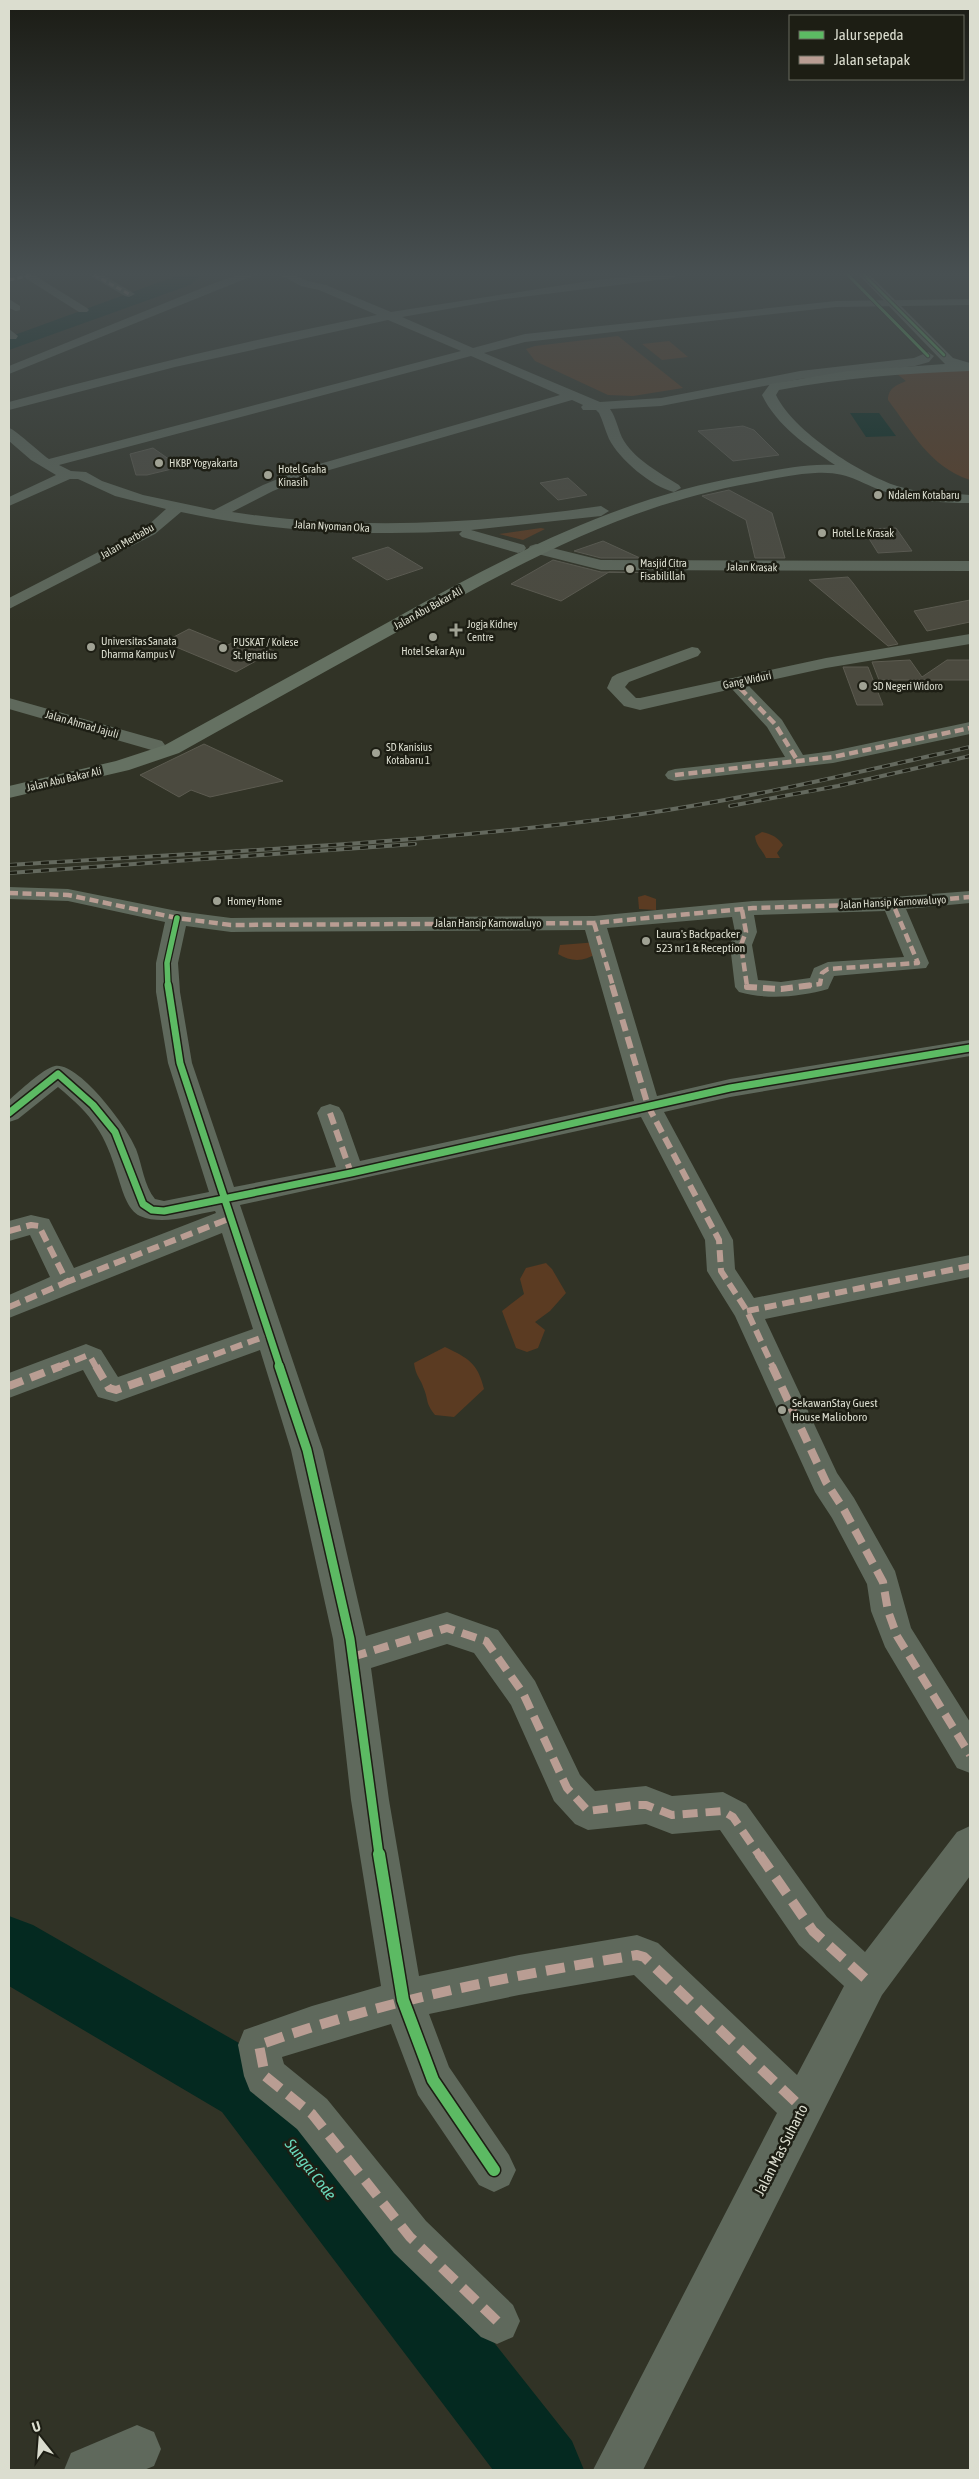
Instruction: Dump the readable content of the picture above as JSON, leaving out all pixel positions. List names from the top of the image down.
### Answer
{
  "streets": {
    "main road": ["Jalan Abu Bakar Ali"],
    "street": [
      "Jalan Nyoman Oka",
      "Jalan Merbabu",
      "Jalan Krasak",
      "Gang Widuri",
      "Jalan Ahmad Jajuli",
      "Jalan Hansip Karnowaluyo",
      "Jalan Mas Suharto"
    ]
  },
  "crossings": [
    ["Jalan Nyoman Oka", "Jalan Merbabu"],
    ["Jalan Nyoman Oka", "Jalan Abu Bakar Ali"],
    ["Jalan Krasak", "Jalan Abu Bakar Ali"],
    ["Jalan Abu Bakar Ali", "Jalan Ahmad Jajuli"]
  ],
  "water": ["Sungai Code"],
  "places": {
    "other": [
      "HKBP Yogyakarta",
      "Hotel Graha Kinasih",
      "Ndalem Kotabaru",
      "Hotel Le Krasak",
      "Masjid Citra Fisabilillah",
      "Hotel Sekar Ayu",
      "Universitas Sanata Dharma Kampus V",
      "PUSKAT / Kolese St. Ignatius",
      "SD Negeri Widoro",
      "SD Kanisius Kotabaru 1",
      "Homey Home",
      "Laura's Backpacker 523 nr 1 & Reception",
      "SekawanStay Guest House Malioboro"
    ],
    "health": ["Jogja Kidney Centre"]
  },
  "legend": ["Jalur sepeda", "Jalan setapak"],
  "north": "top"
}
